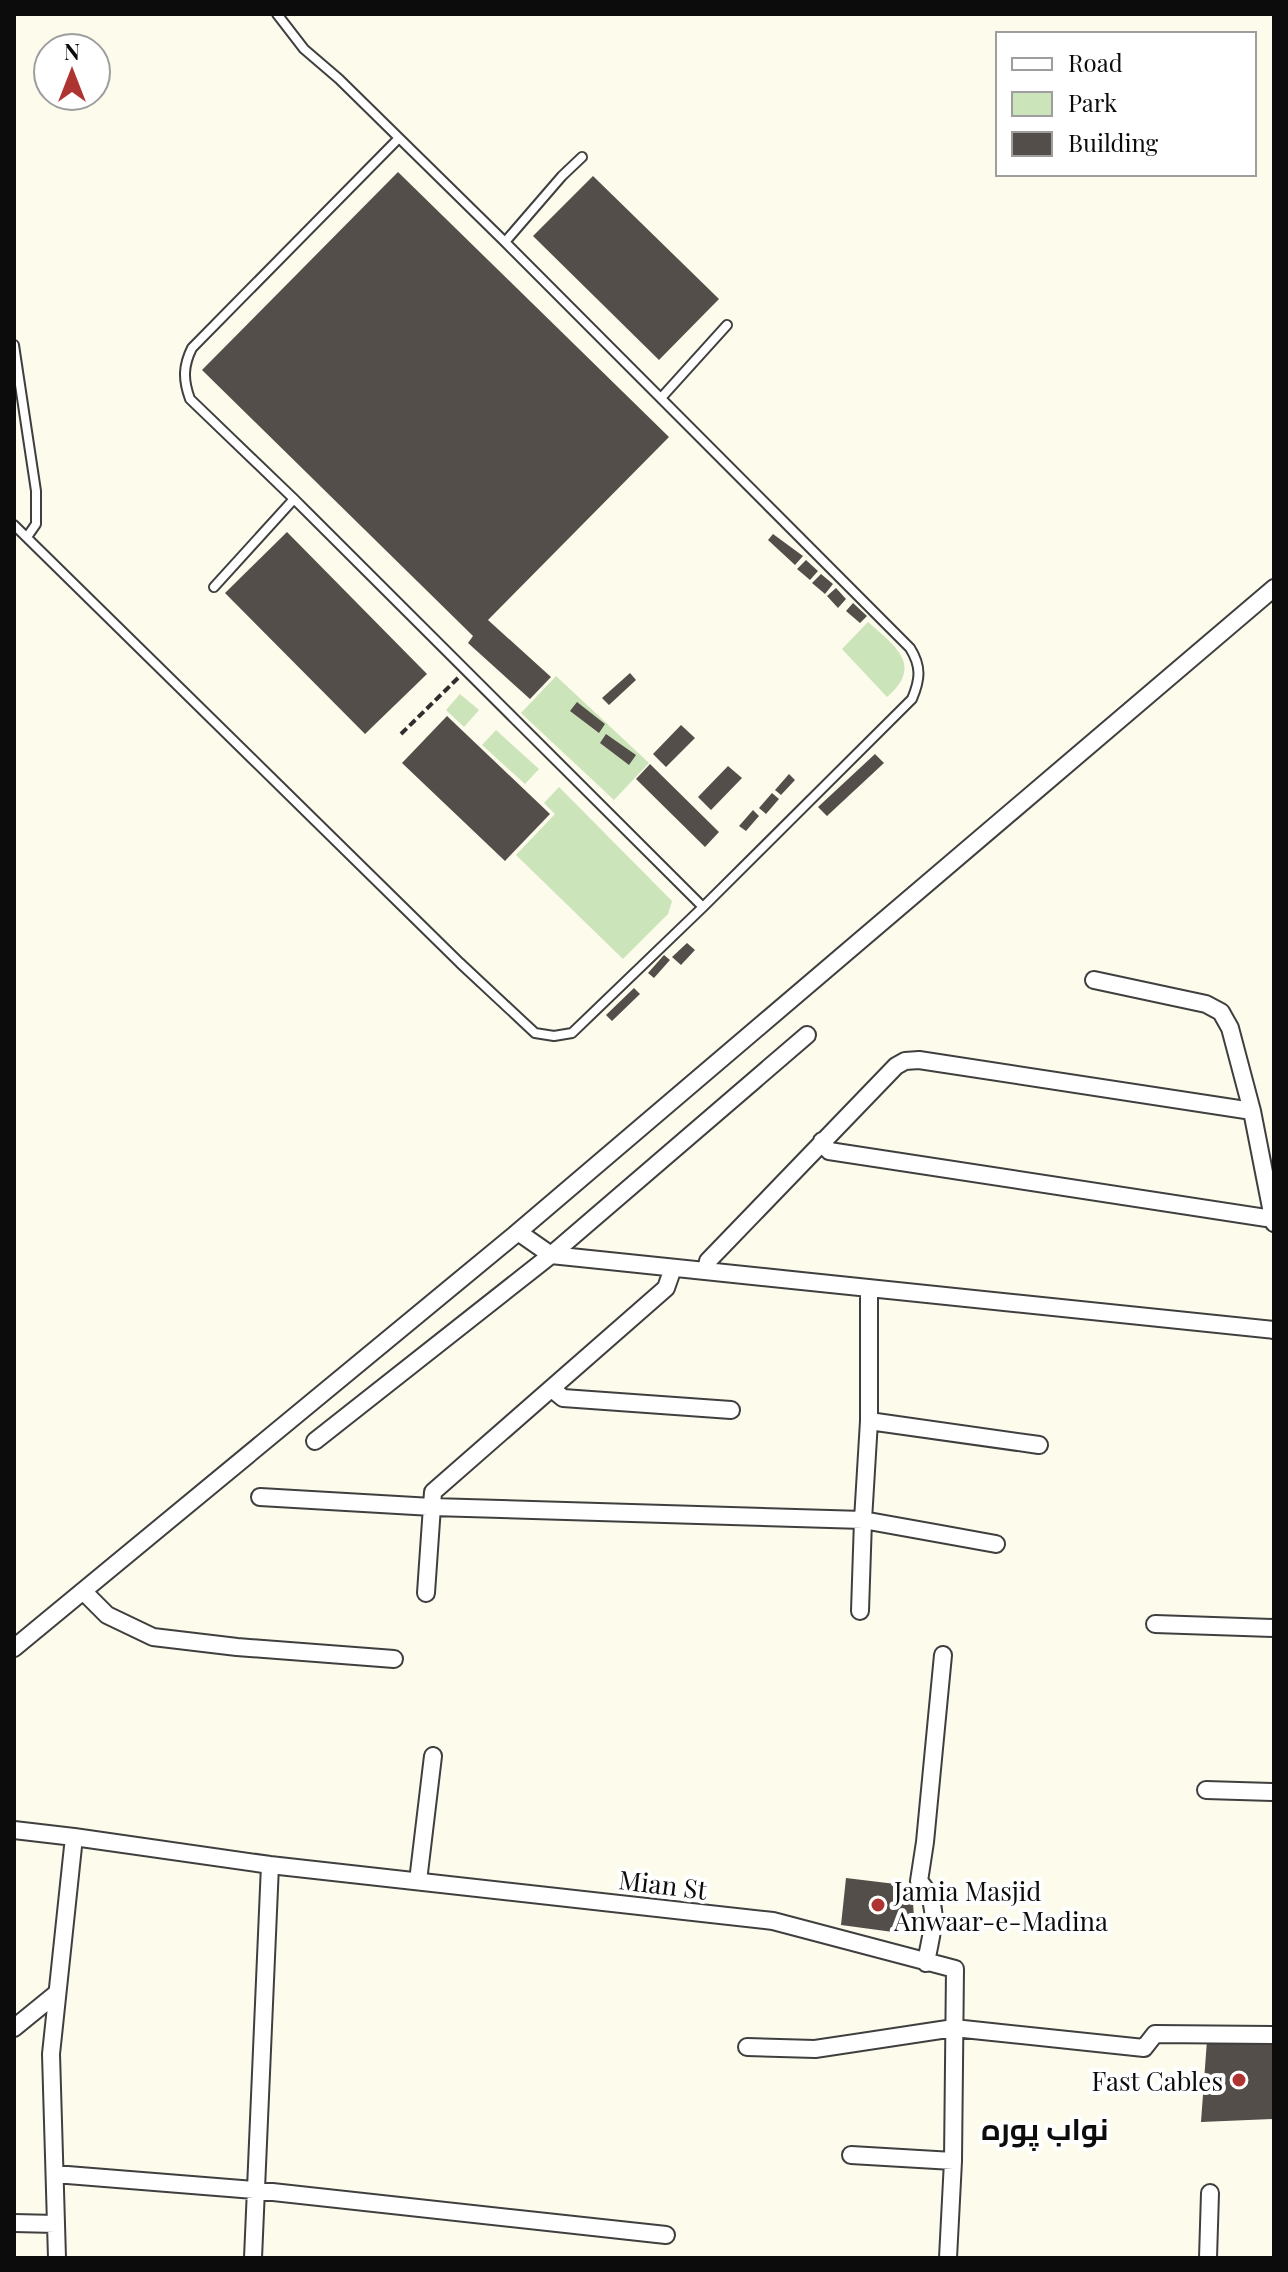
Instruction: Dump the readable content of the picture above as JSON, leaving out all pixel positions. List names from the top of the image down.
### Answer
{
  "streets": {
    "street": ["Mian St"]
  },
  "districts": ["نواب پورہ"],
  "places": ["Jamia Masjid Anwaar-e-Madina", "Fast Cables"],
  "legend": ["Road", "Park", "Building"],
  "north": "top"
}
